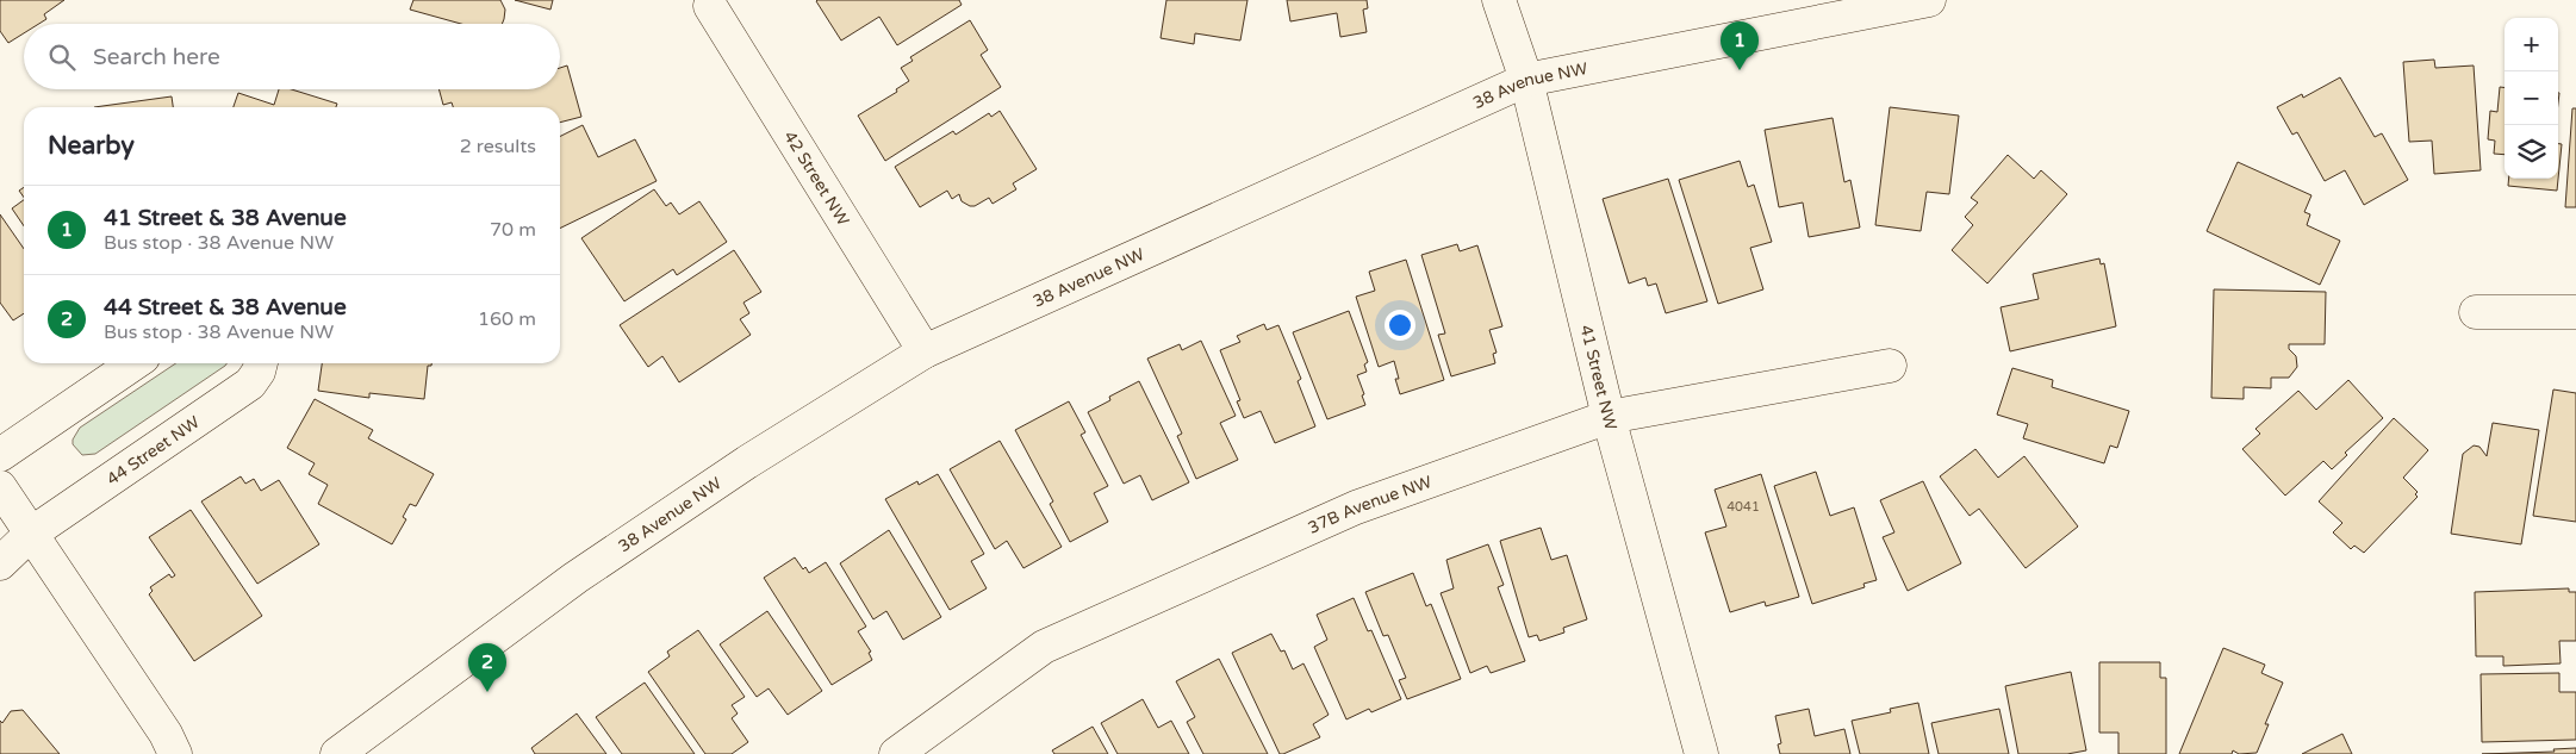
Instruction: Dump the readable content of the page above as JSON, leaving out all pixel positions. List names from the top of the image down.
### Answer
{
  "streets": {
    "street": [
      "38 Avenue NW",
      "42 Street NW",
      "41 Street NW",
      "44 Street NW",
      "37B Avenue NW"
    ]
  },
  "crossings": [
    ["38 Avenue NW", "42 Street NW"],
    ["38 Avenue NW", "41 Street NW"],
    ["41 Street NW", "37B Avenue NW"]
  ],
  "house_numbers": ["4041"],
  "page": {
    "map_buttons": ["+", "−"],
    "pins": ["1", "2"],
    "search": "Search here",
    "heading": ["Nearby", "2 results"],
    "list": [
      {
        "mark": "1",
        "name": "41 Street & 38 Avenue",
        "note": "Bus stop · 38 Avenue NW",
        "value": "70 m"
      },
      {
        "mark": "2",
        "name": "44 Street & 38 Avenue",
        "note": "Bus stop · 38 Avenue NW",
        "value": "160 m"
      }
    ]
  }
}
